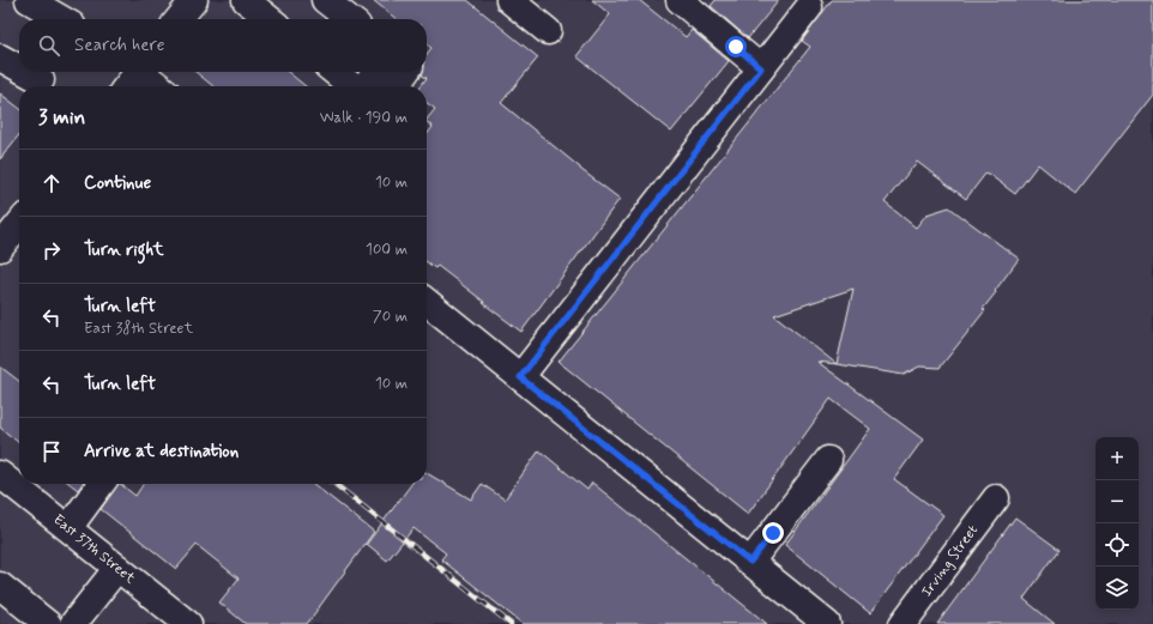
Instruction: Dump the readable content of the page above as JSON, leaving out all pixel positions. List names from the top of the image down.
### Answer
{
  "streets": {
    "street": ["East 37th Street", "Irving Street"]
  },
  "page": {
    "search": "Search here",
    "heading": ["3 min", "Walk · 190 m"],
    "list": [
      ["Continue", "10 m"],
      ["Turn right", "100 m"],
      ["Turn left", "East 38th Street", "70 m"],
      ["Turn left", "10 m"],
      "Arrive at destination"
    ],
    "map_buttons": ["+", "−"]
  }
}
